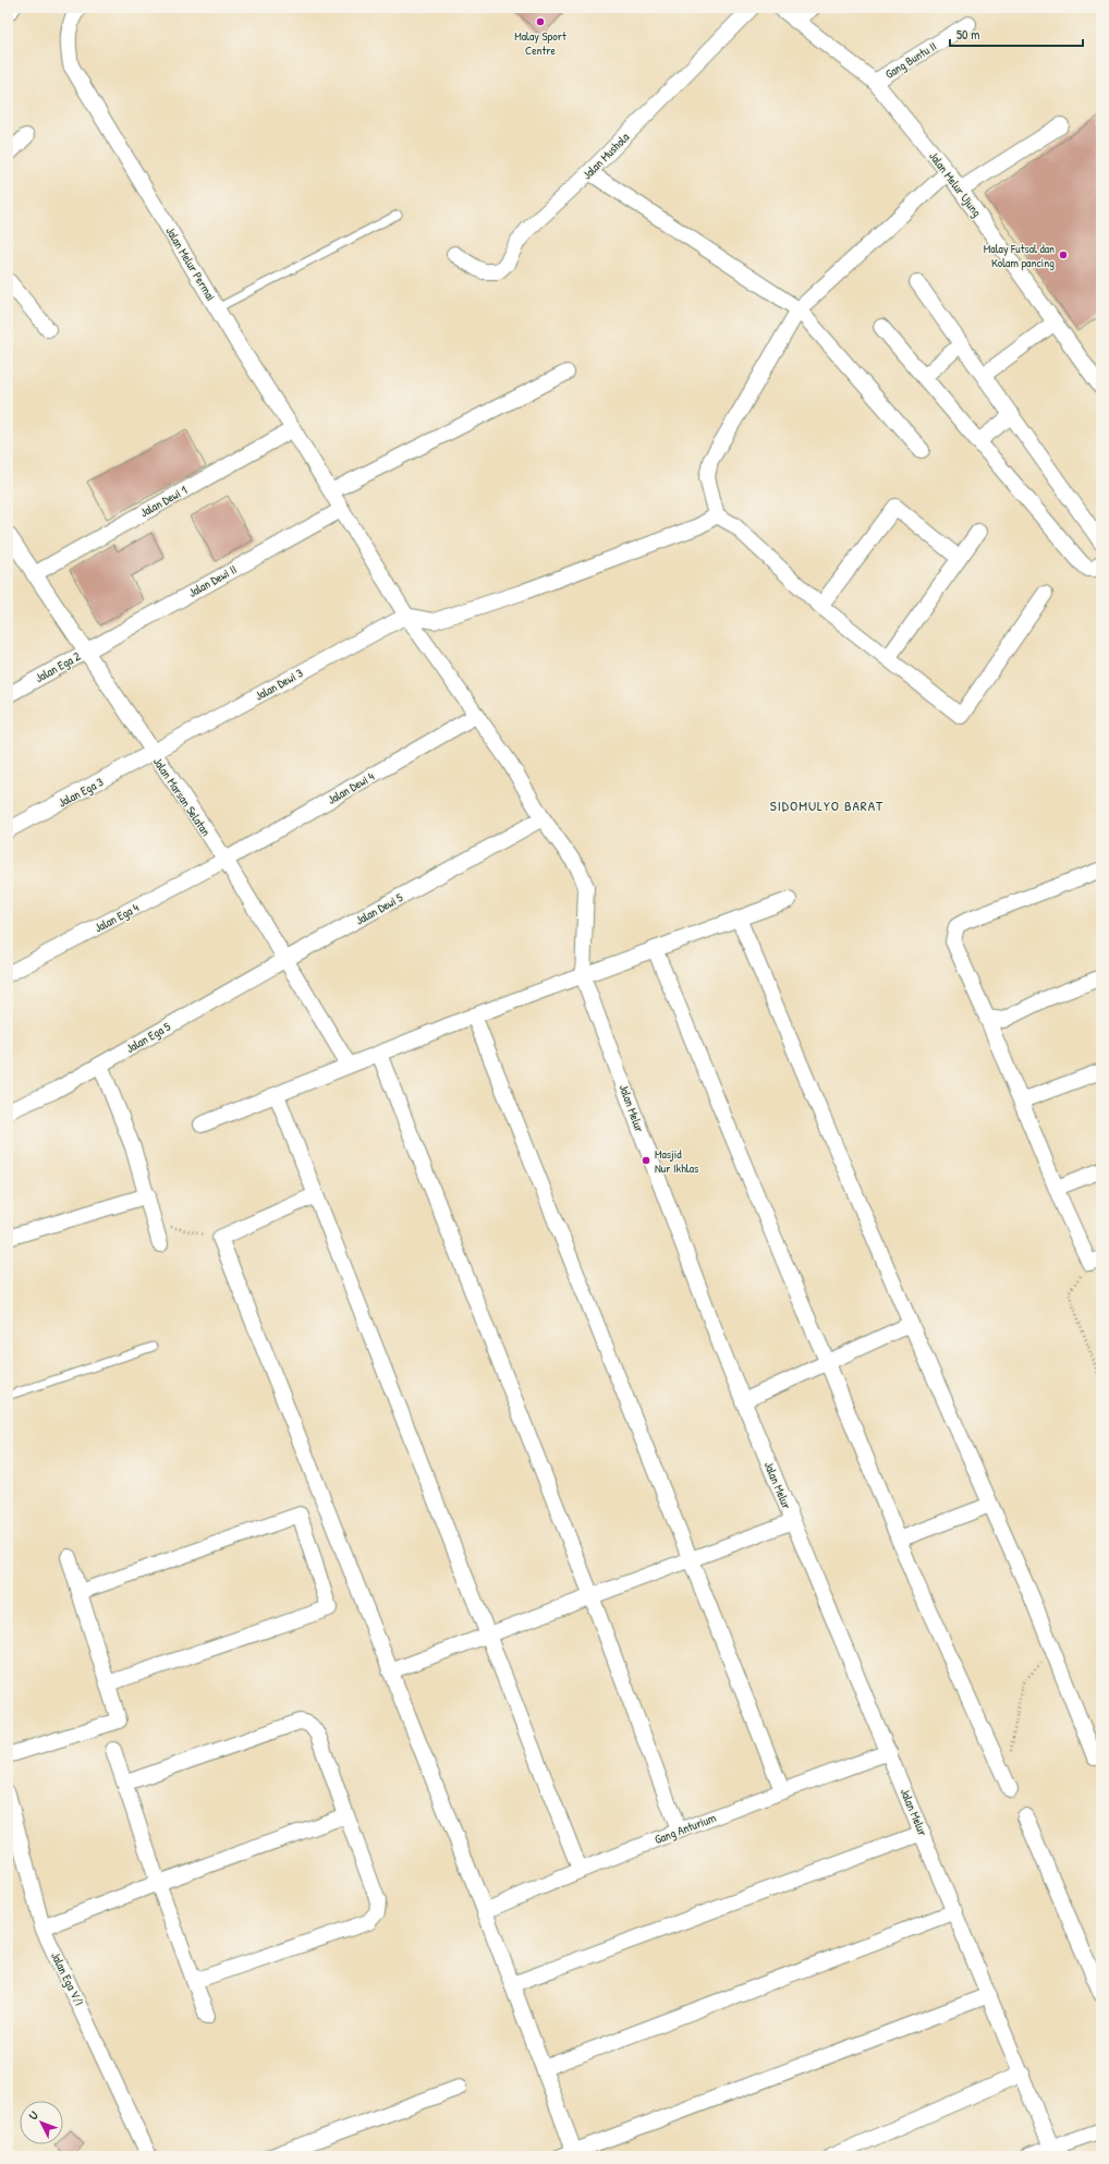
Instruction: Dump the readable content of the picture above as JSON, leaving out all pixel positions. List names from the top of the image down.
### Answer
{
  "streets": {
    "street": [
      "Gang Buntu II",
      "Jalan Mushola",
      "Jalan Melur Ujung",
      "Jalan Melur Permai",
      "Jalan Dewi 1",
      "Jalan Dewi II",
      "Jalan Ega 2",
      "Jalan Dewi 3",
      "Jalan Dewi 4",
      "Jalan Ega 3",
      "Jalan Marsan Selatan",
      "Jalan Dewi 5",
      "Jalan Ega 4",
      "Jalan Ega 5",
      "Jalan Melur",
      "Gang Anturium",
      "Jalan Ega V/I"
    ]
  },
  "crossings": [
    ["Gang Buntu II", "Jalan Melur Ujung"],
    ["Jalan Melur Permai", "Jalan Dewi 1"],
    ["Jalan Melur Permai", "Jalan Dewi II"],
    ["Jalan Melur Permai", "Jalan Dewi 3"],
    ["Jalan Melur Permai", "Jalan Melur"],
    ["Jalan Dewi 1", "Jalan Marsan Selatan"],
    ["Jalan Dewi II", "Jalan Ega 2"],
    ["Jalan Dewi II", "Jalan Marsan Selatan"],
    ["Jalan Ega 2", "Jalan Marsan Selatan"],
    ["Jalan Dewi 3", "Jalan Ega 3"],
    ["Jalan Dewi 3", "Jalan Marsan Selatan"],
    ["Jalan Dewi 3", "Jalan Melur"],
    ["Jalan Dewi 4", "Jalan Marsan Selatan"],
    ["Jalan Dewi 4", "Jalan Ega 4"],
    ["Jalan Dewi 4", "Jalan Melur"],
    ["Jalan Ega 3", "Jalan Marsan Selatan"],
    ["Jalan Marsan Selatan", "Jalan Dewi 5"],
    ["Jalan Marsan Selatan", "Jalan Ega 4"],
    ["Jalan Marsan Selatan", "Jalan Ega 5"],
    ["Jalan Dewi 5", "Jalan Ega 5"],
    ["Jalan Dewi 5", "Jalan Melur"],
    ["Jalan Melur", "Gang Anturium"]
  ],
  "districts": ["SIDOMULYO BARAT"],
  "places": ["Malay Sport Centre", "Malay Futsal dan Kolam pancing", "Masjid Nur Ikhlas"],
  "scale_bar": "50 m",
  "north": "top left"
}
